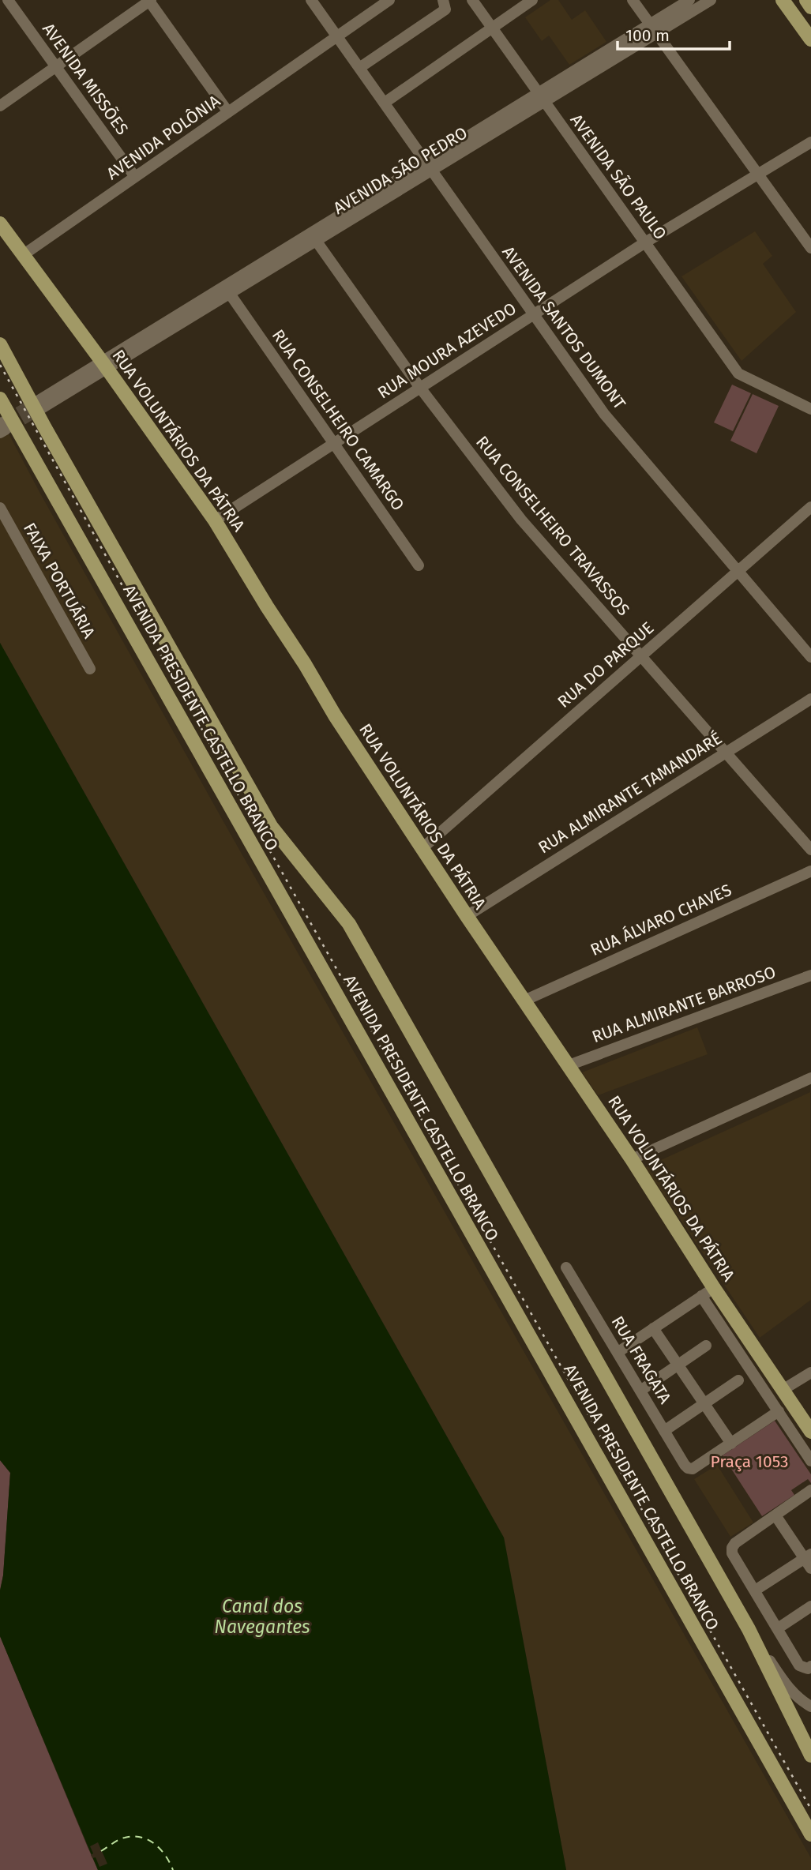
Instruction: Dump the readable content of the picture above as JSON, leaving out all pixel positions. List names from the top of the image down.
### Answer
{
  "streets": {
    "main road": ["RUA VOLUNTÁRIOS DA PÁTRIA", "AVENIDA PRESIDENTE CASTELLO BRANCO"],
    "street": [
      "AVENIDA MISSÕES",
      "AVENIDA POLÔNIA",
      "AVENIDA SÃO PEDRO",
      "AVENIDA SÃO PAULO",
      "AVENIDA SANTOS DUMONT",
      "RUA MOURA AZEVEDO",
      "RUA CONSELHEIRO CAMARGO",
      "RUA CONSELHEIRO TRAVASSOS",
      "FAIXA PORTUÁRIA",
      "RUA DO PARQUE",
      "RUA ALMIRANTE TAMANDARÉ",
      "RUA ÁLVARO CHAVES",
      "RUA ALMIRANTE BARROSO",
      "RUA FRAGATA"
    ]
  },
  "crossings": [
    ["AVENIDA MISSÕES", "AVENIDA POLÔNIA"],
    ["AVENIDA POLÔNIA", "AVENIDA SANTOS DUMONT"],
    ["AVENIDA POLÔNIA", "RUA VOLUNTÁRIOS DA PÁTRIA"],
    ["AVENIDA SÃO PEDRO", "AVENIDA SÃO PAULO"],
    ["AVENIDA SÃO PEDRO", "AVENIDA SANTOS DUMONT"],
    ["AVENIDA SÃO PEDRO", "RUA CONSELHEIRO CAMARGO"],
    ["AVENIDA SÃO PEDRO", "RUA VOLUNTÁRIOS DA PÁTRIA"],
    ["AVENIDA SÃO PEDRO", "RUA CONSELHEIRO TRAVASSOS"],
    ["AVENIDA SÃO PAULO", "RUA MOURA AZEVEDO"],
    ["AVENIDA SANTOS DUMONT", "RUA MOURA AZEVEDO"],
    ["AVENIDA SANTOS DUMONT", "RUA DO PARQUE"],
    ["RUA MOURA AZEVEDO", "RUA CONSELHEIRO CAMARGO"],
    ["RUA MOURA AZEVEDO", "RUA VOLUNTÁRIOS DA PÁTRIA"],
    ["RUA MOURA AZEVEDO", "RUA CONSELHEIRO TRAVASSOS"],
    ["RUA VOLUNTÁRIOS DA PÁTRIA", "RUA DO PARQUE"],
    ["RUA VOLUNTÁRIOS DA PÁTRIA", "RUA ALMIRANTE TAMANDARÉ"],
    ["RUA VOLUNTÁRIOS DA PÁTRIA", "RUA ÁLVARO CHAVES"],
    ["RUA VOLUNTÁRIOS DA PÁTRIA", "RUA ALMIRANTE BARROSO"],
    ["RUA CONSELHEIRO TRAVASSOS", "RUA DO PARQUE"],
    ["RUA CONSELHEIRO TRAVASSOS", "RUA ALMIRANTE TAMANDARÉ"]
  ],
  "water": ["Canal dos Navegantes"],
  "parks": ["Praça 1053"],
  "scale_bar": "100 m"
}
